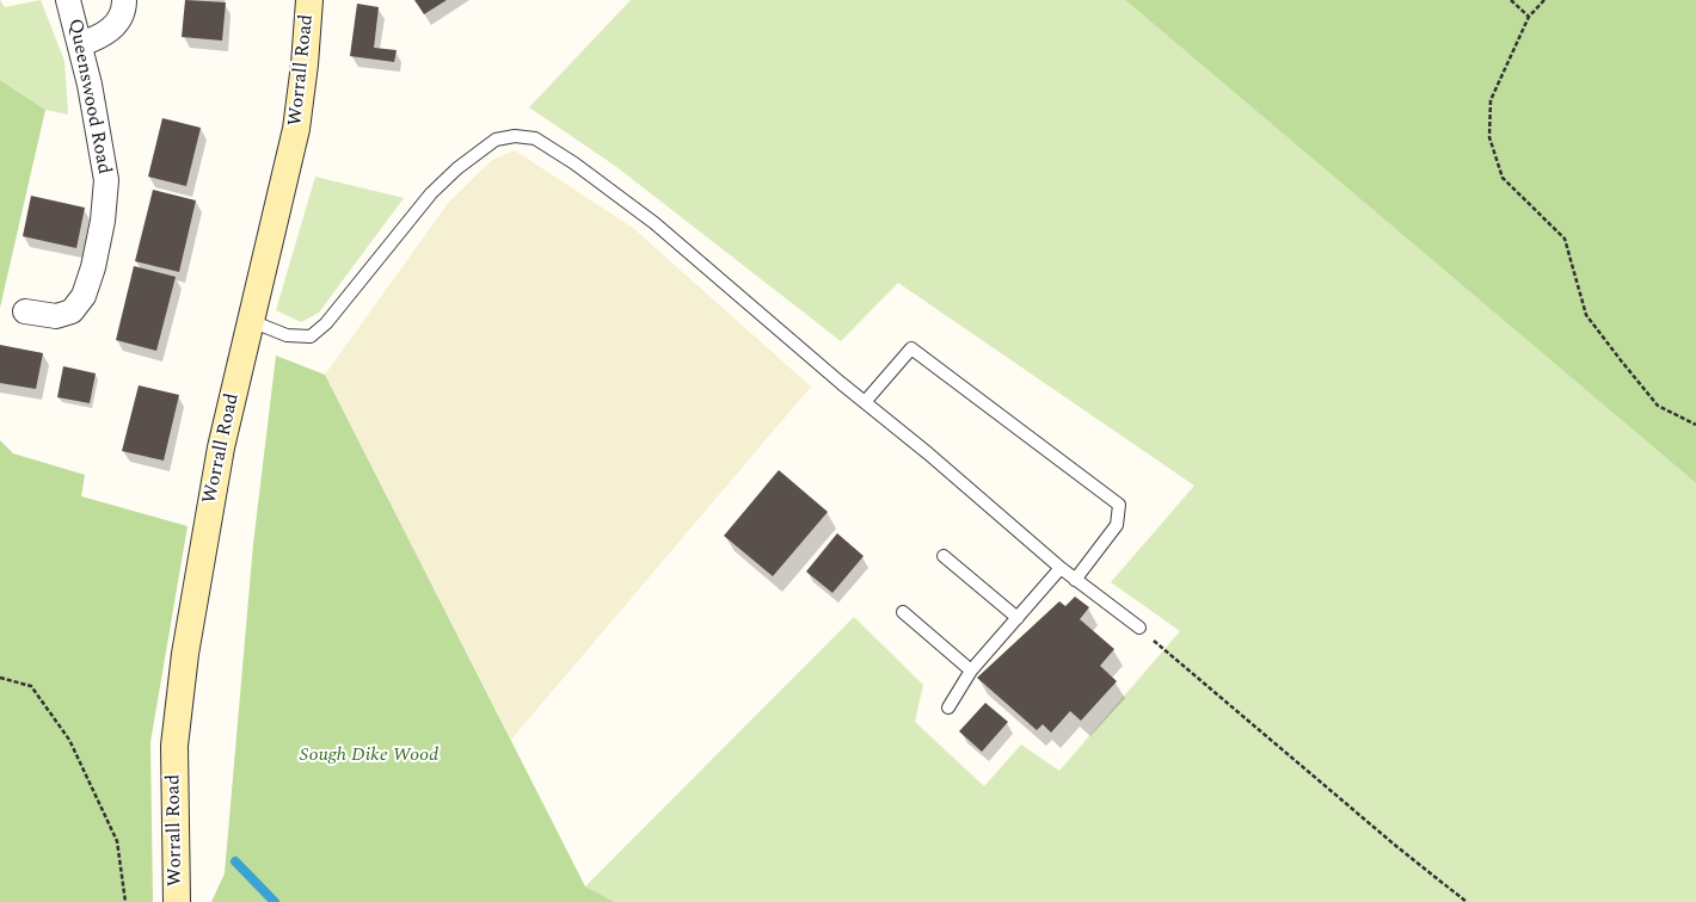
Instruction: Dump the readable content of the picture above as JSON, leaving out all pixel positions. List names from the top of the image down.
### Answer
{
  "streets": {
    "street": ["Worrall Road", "Queenswood Road"]
  },
  "parks": ["Sough Dike Wood"]
}
